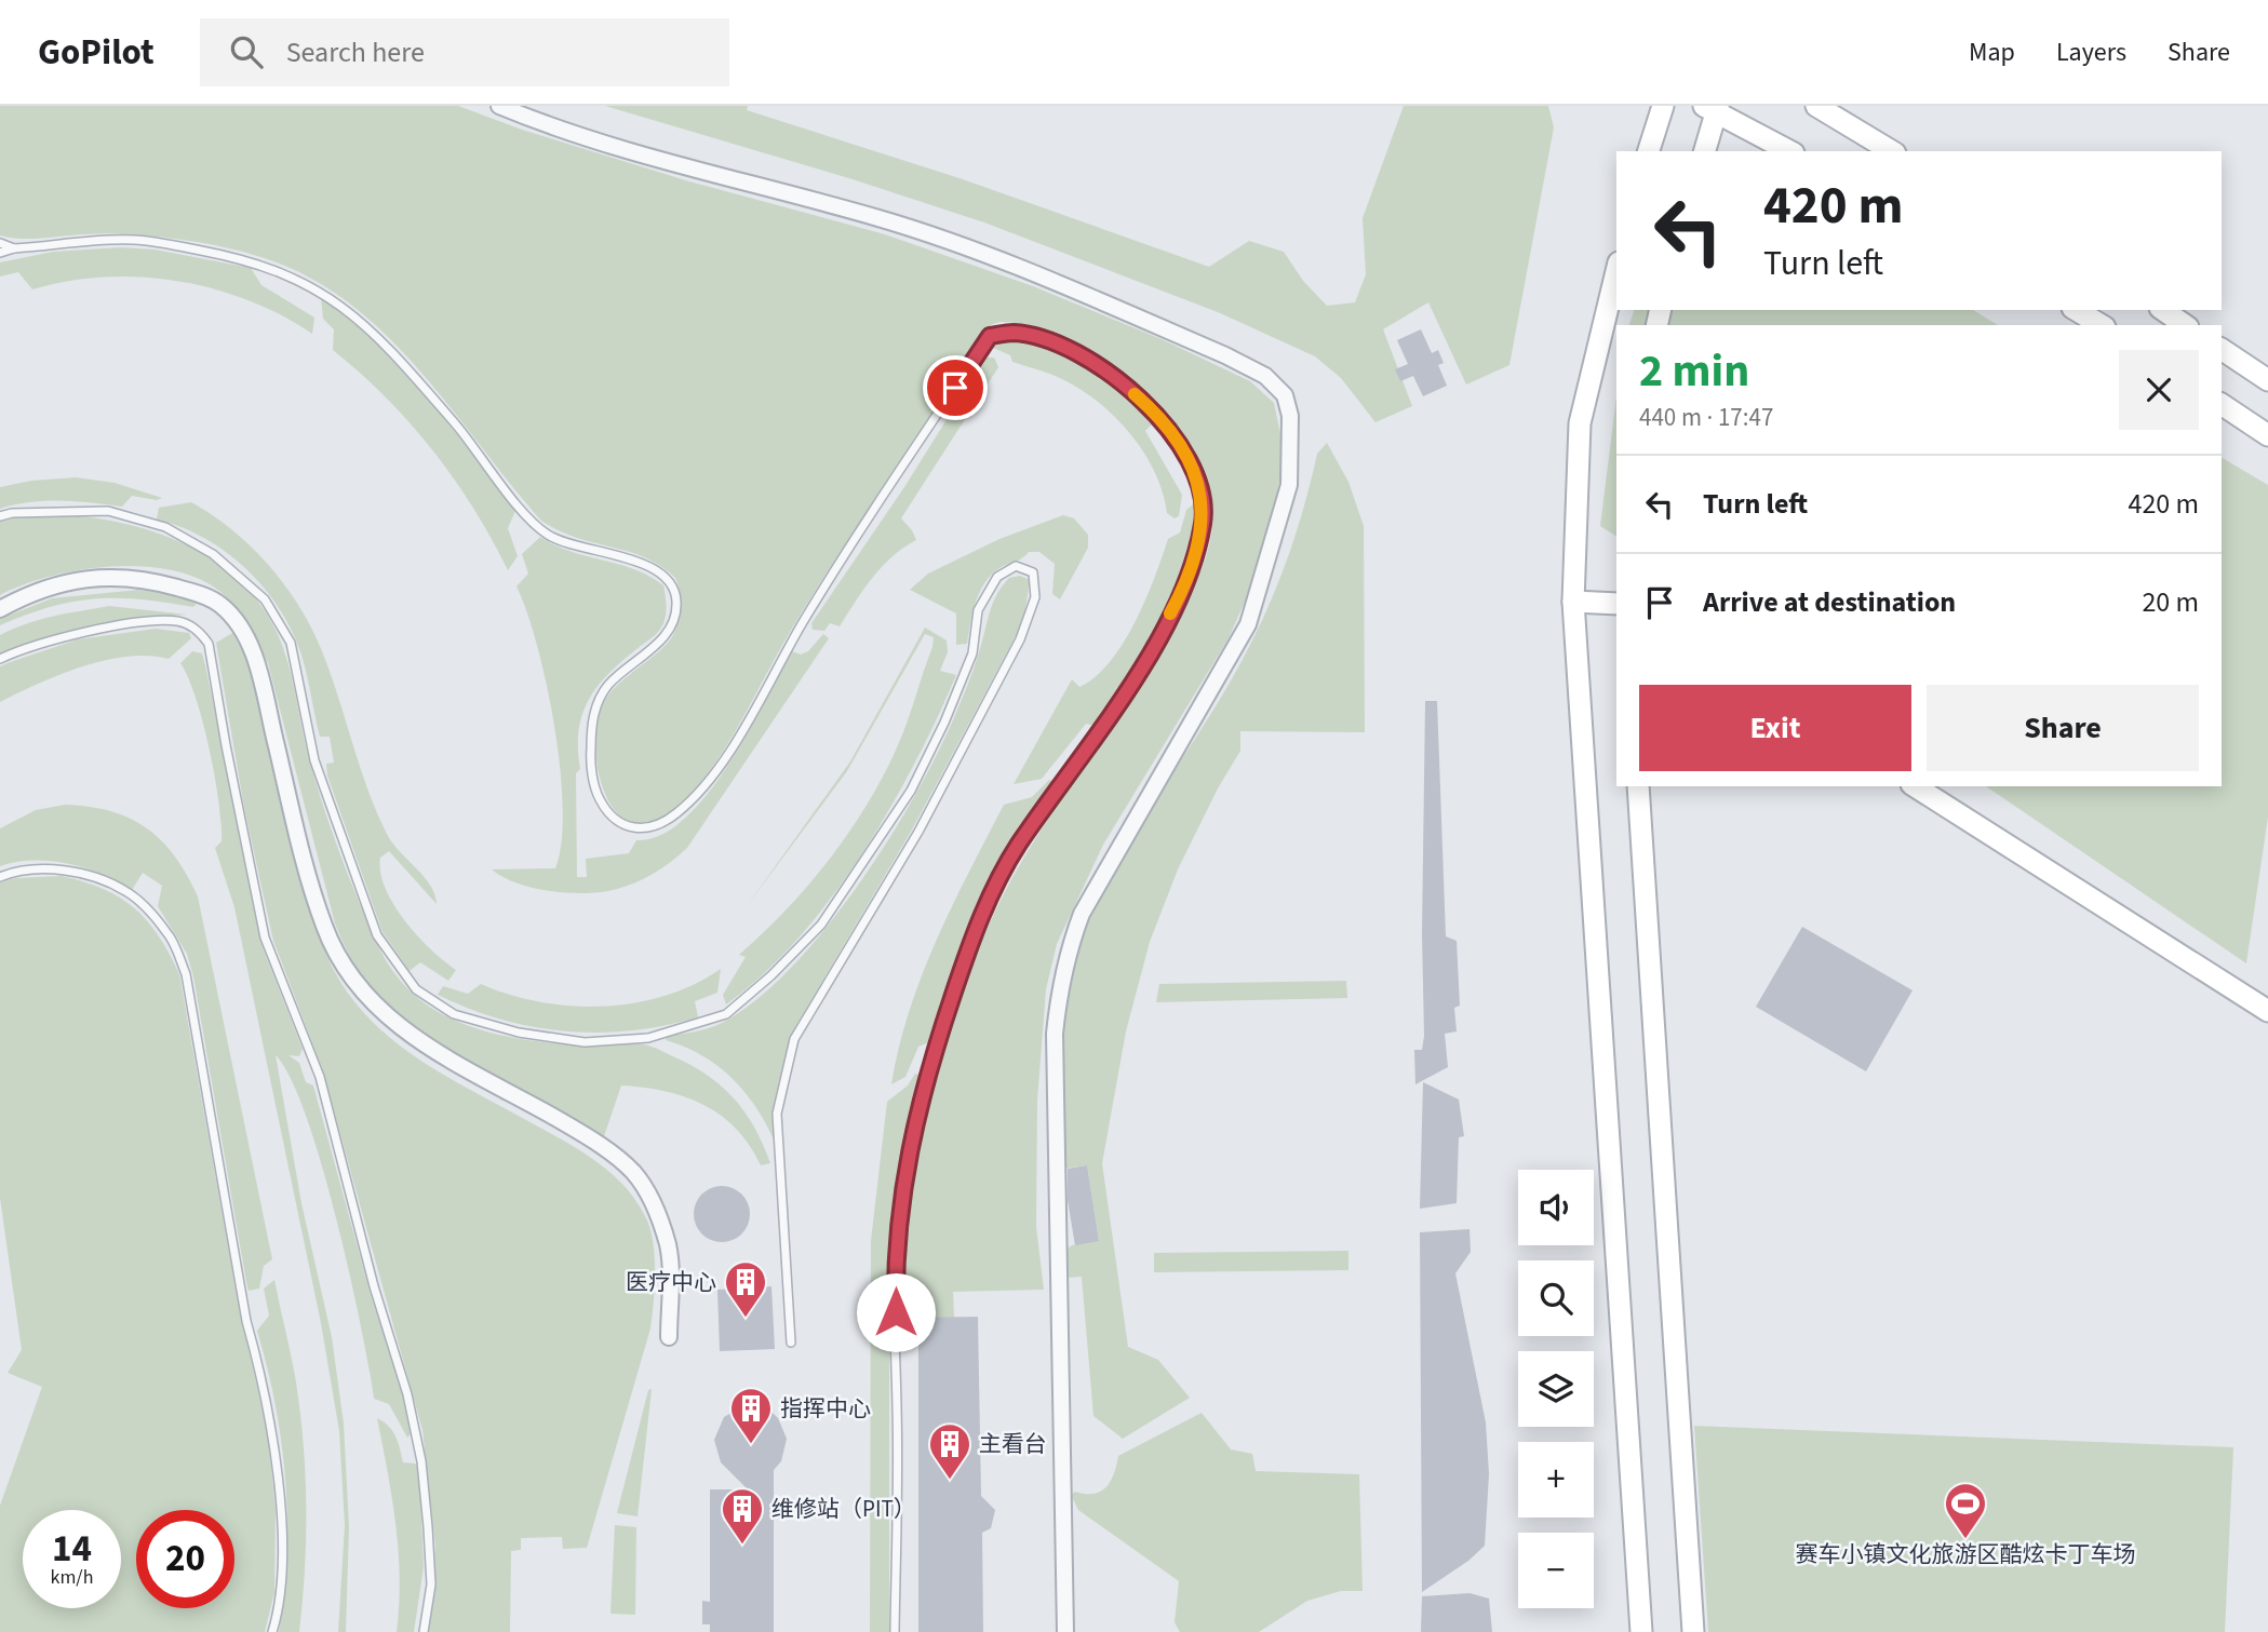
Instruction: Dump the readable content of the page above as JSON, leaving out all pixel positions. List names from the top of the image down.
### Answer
{
  "places": {
    "building": [
      "医疗中心",
      "指挥中心",
      "主看台",
      "维修站（PIT）"
    ],
    "sports": ["赛车小镇文化旅游区酷炫卡丁车场"]
  },
  "page": {
    "header": "GoPilot",
    "search": "Search here",
    "nav": ["Map", "Layers", "Share"],
    "turn": ["420 m", "Turn left"],
    "heading": ["2 min", "440 m · 17:47"],
    "list": [
      {
        "name": "Turn left",
        "value": "420 m"
      },
      {
        "name": "Arrive at destination",
        "value": "20 m"
      }
    ],
    "buttons": ["Exit", "Share"],
    "map_buttons": ["+", "−"],
    "speed": "14 km/h",
    "limit": "20"
  }
}
